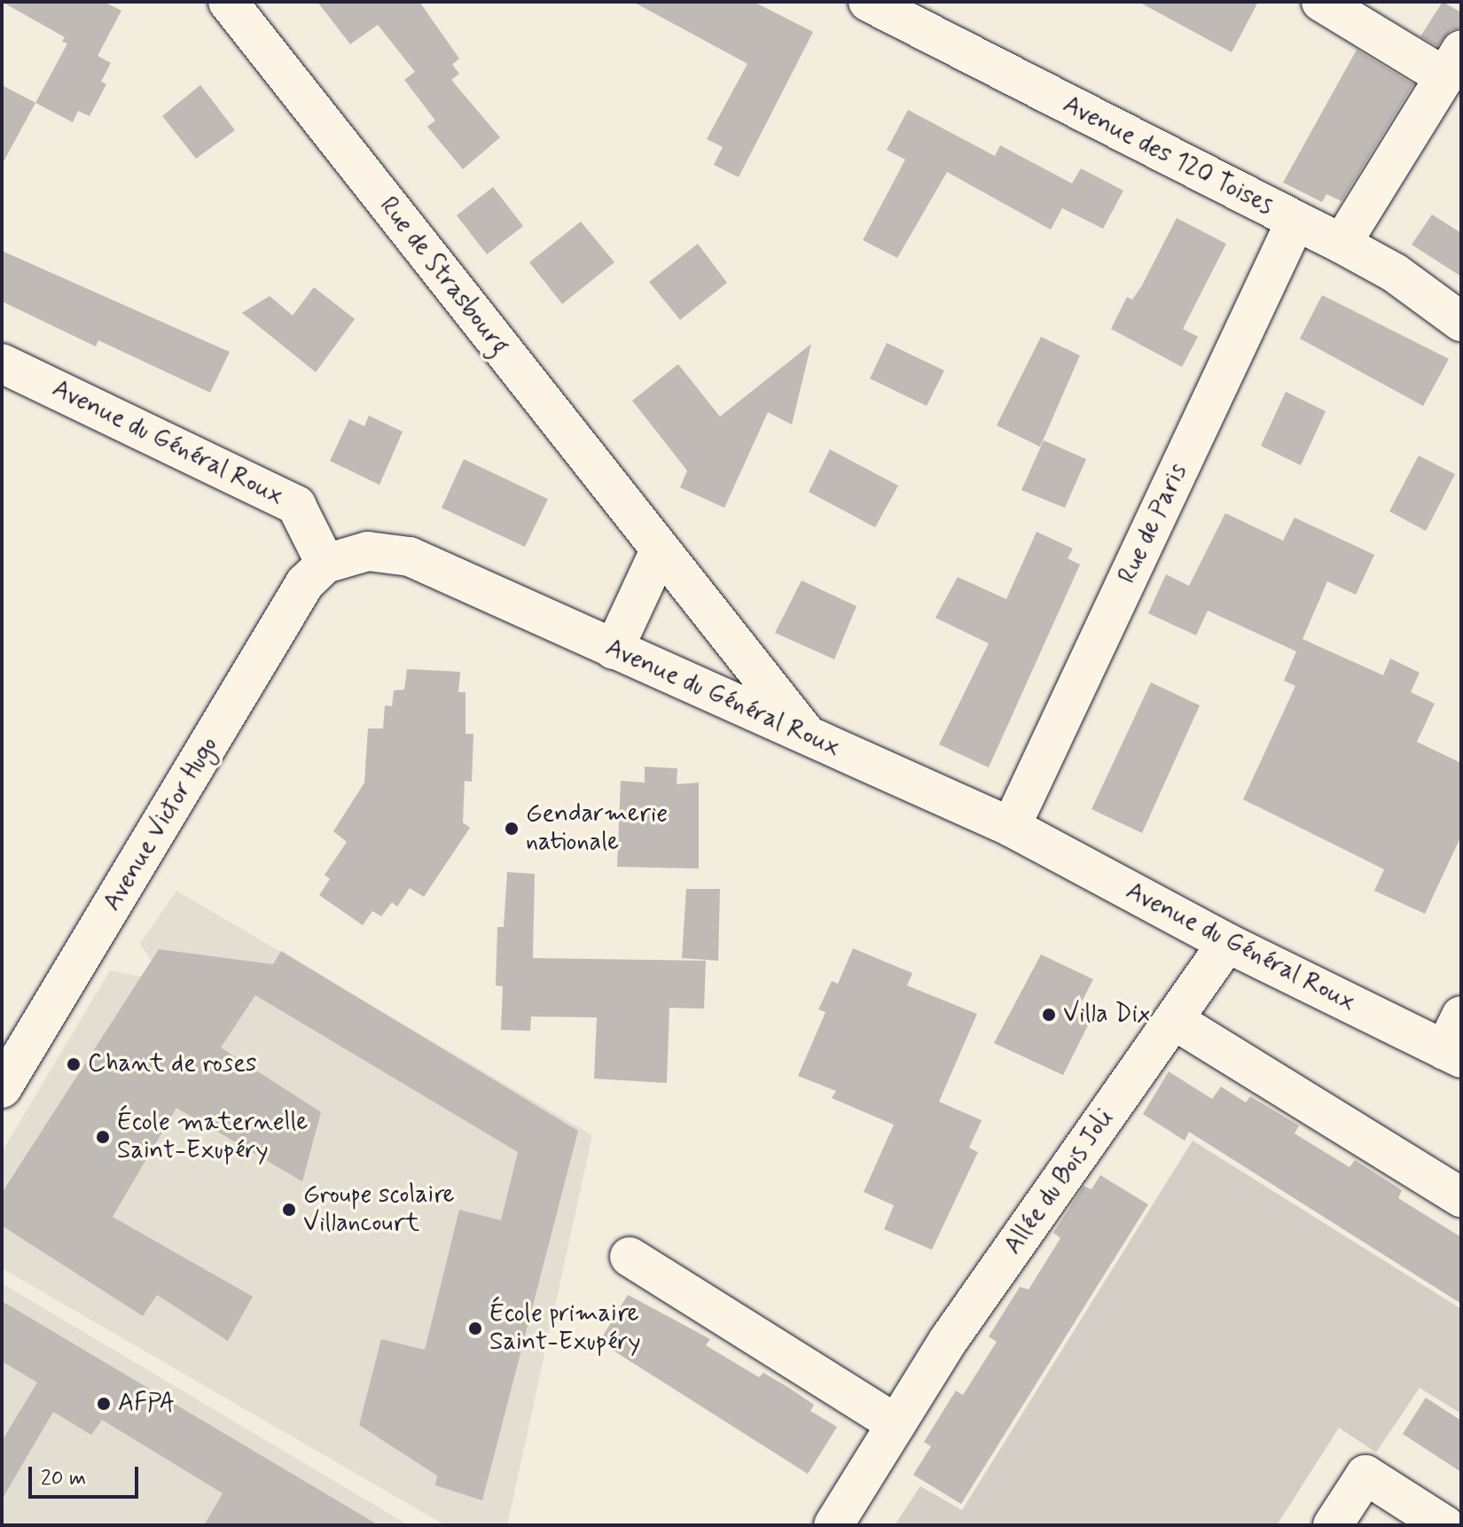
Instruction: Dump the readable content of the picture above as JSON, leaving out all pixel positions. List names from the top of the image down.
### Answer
{
  "streets": {
    "street": [
      "Avenue des 120 Toises",
      "Rue de Strasbourg",
      "Avenue du Général Roux",
      "Rue de Paris",
      "Avenue Victor Hugo",
      "Allée du Bois Joli"
    ]
  },
  "crossings": [
    ["Avenue des 120 Toises", "Rue de Paris"],
    ["Rue de Strasbourg", "Avenue du Général Roux"],
    ["Avenue du Général Roux", "Rue de Paris"],
    ["Avenue du Général Roux", "Avenue Victor Hugo"],
    ["Avenue du Général Roux", "Allée du Bois Joli"]
  ],
  "places": [
    "Gendarmerie nationale",
    "Villa Dix",
    "Chant de roses",
    "École maternelle Saint-Exupéry",
    "Groupe scolaire Villancourt",
    "École primaire Saint-Exupéry",
    "AFPA"
  ],
  "scale_bar": "20 m"
}
